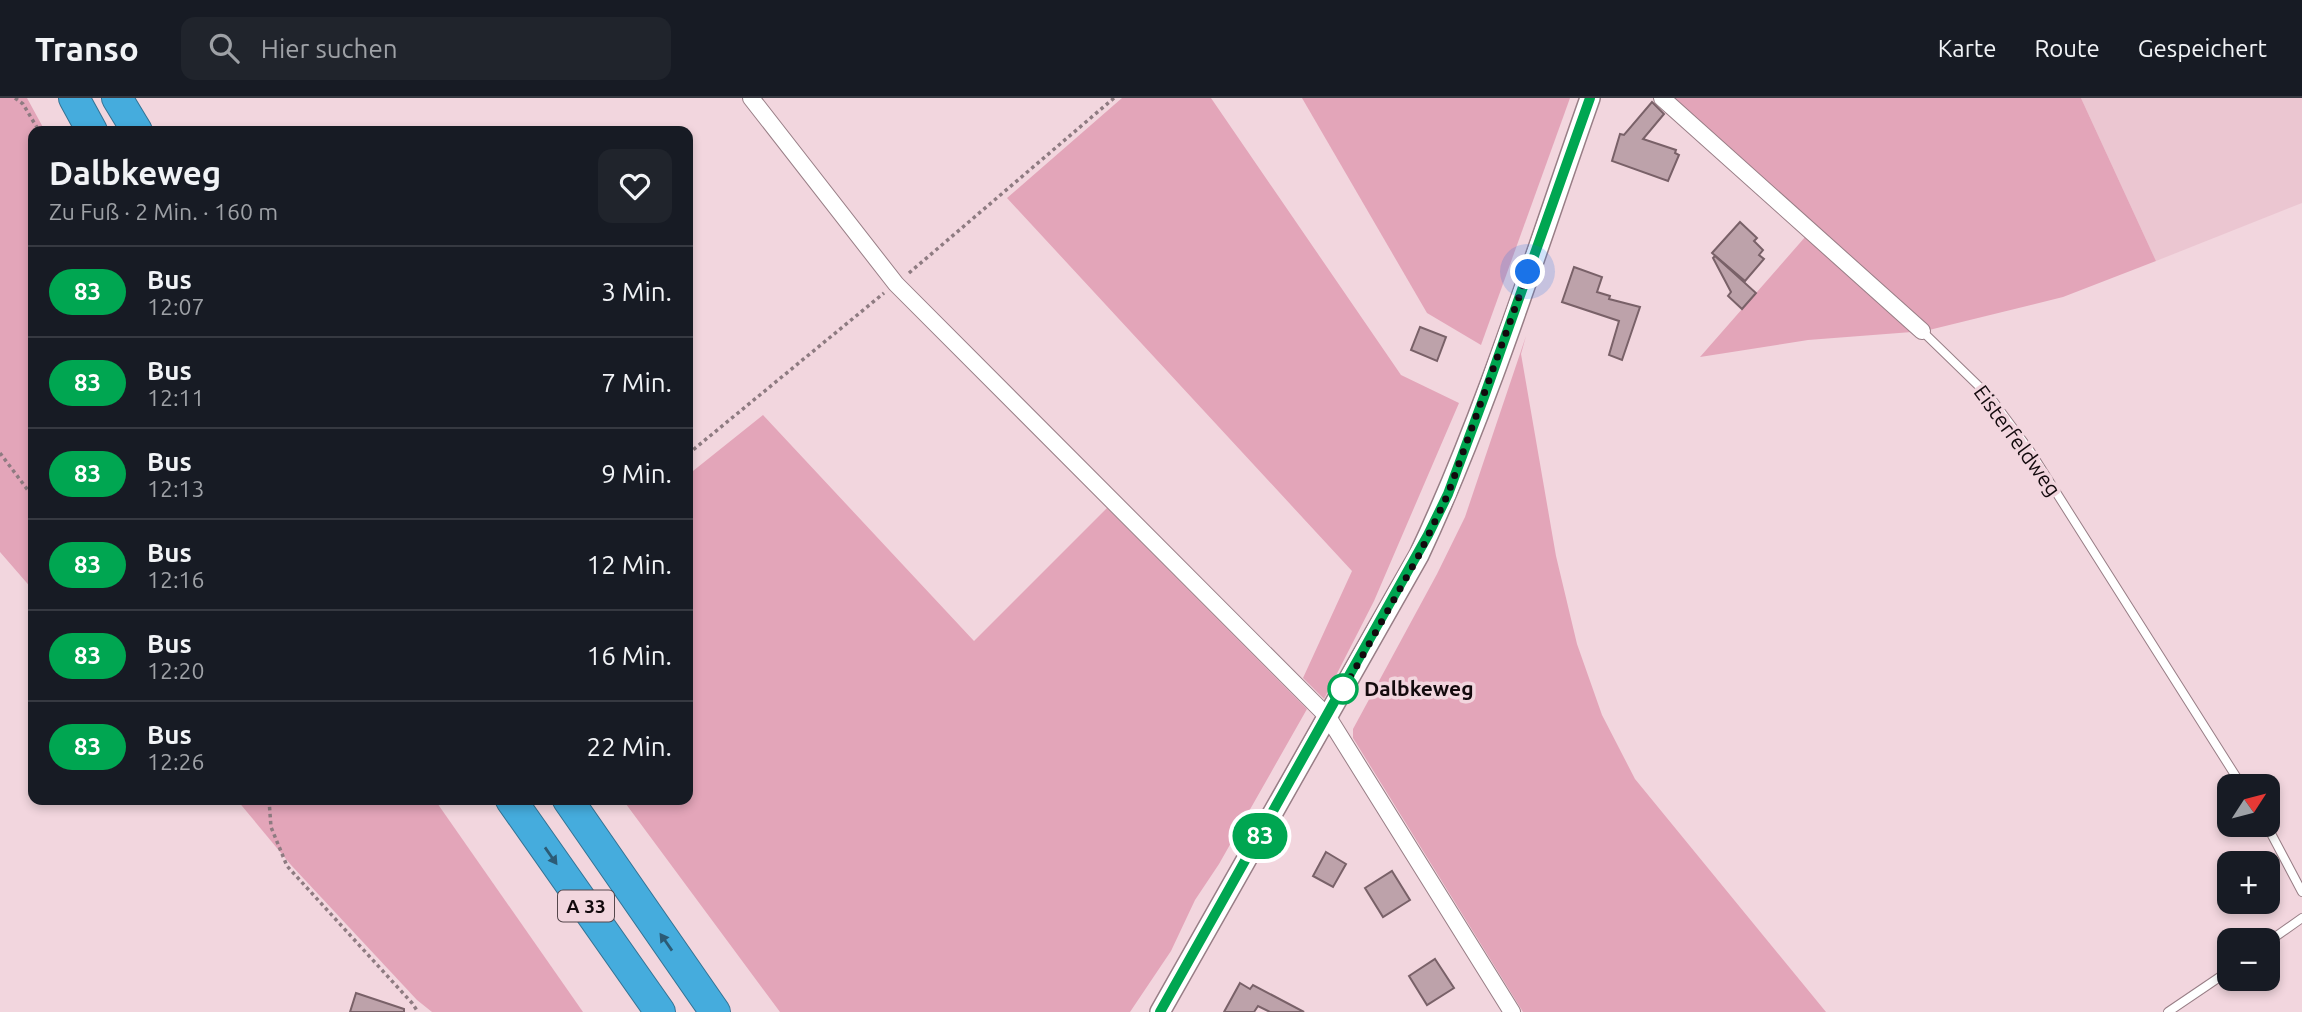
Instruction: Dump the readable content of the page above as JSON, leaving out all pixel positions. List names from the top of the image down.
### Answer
{
  "streets": {
    "highway": ["A 33"],
    "street": ["Eisterfeldweg"]
  },
  "places": ["Dalbkeweg"],
  "lines": ["bus line 83"],
  "north": "top right",
  "page": {
    "header": "Transo",
    "search": "Hier suchen",
    "nav": ["Karte", "Route", "Gespeichert"],
    "on_map": "83",
    "heading": ["Dalbkeweg", "Zu Fuß · 2 Min. · 160 m"],
    "list": [
      {
        "mark": "83",
        "name": "Bus",
        "note": "12:07",
        "value": "3 Min."
      },
      {
        "mark": "83",
        "name": "Bus",
        "note": "12:11",
        "value": "7 Min."
      },
      {
        "mark": "83",
        "name": "Bus",
        "note": "12:13",
        "value": "9 Min."
      },
      {
        "mark": "83",
        "name": "Bus",
        "note": "12:16",
        "value": "12 Min."
      },
      {
        "mark": "83",
        "name": "Bus",
        "note": "12:20",
        "value": "16 Min."
      },
      {
        "mark": "83",
        "name": "Bus",
        "note": "12:26",
        "value": "22 Min."
      }
    ],
    "map_buttons": ["+", "−"]
  }
}
